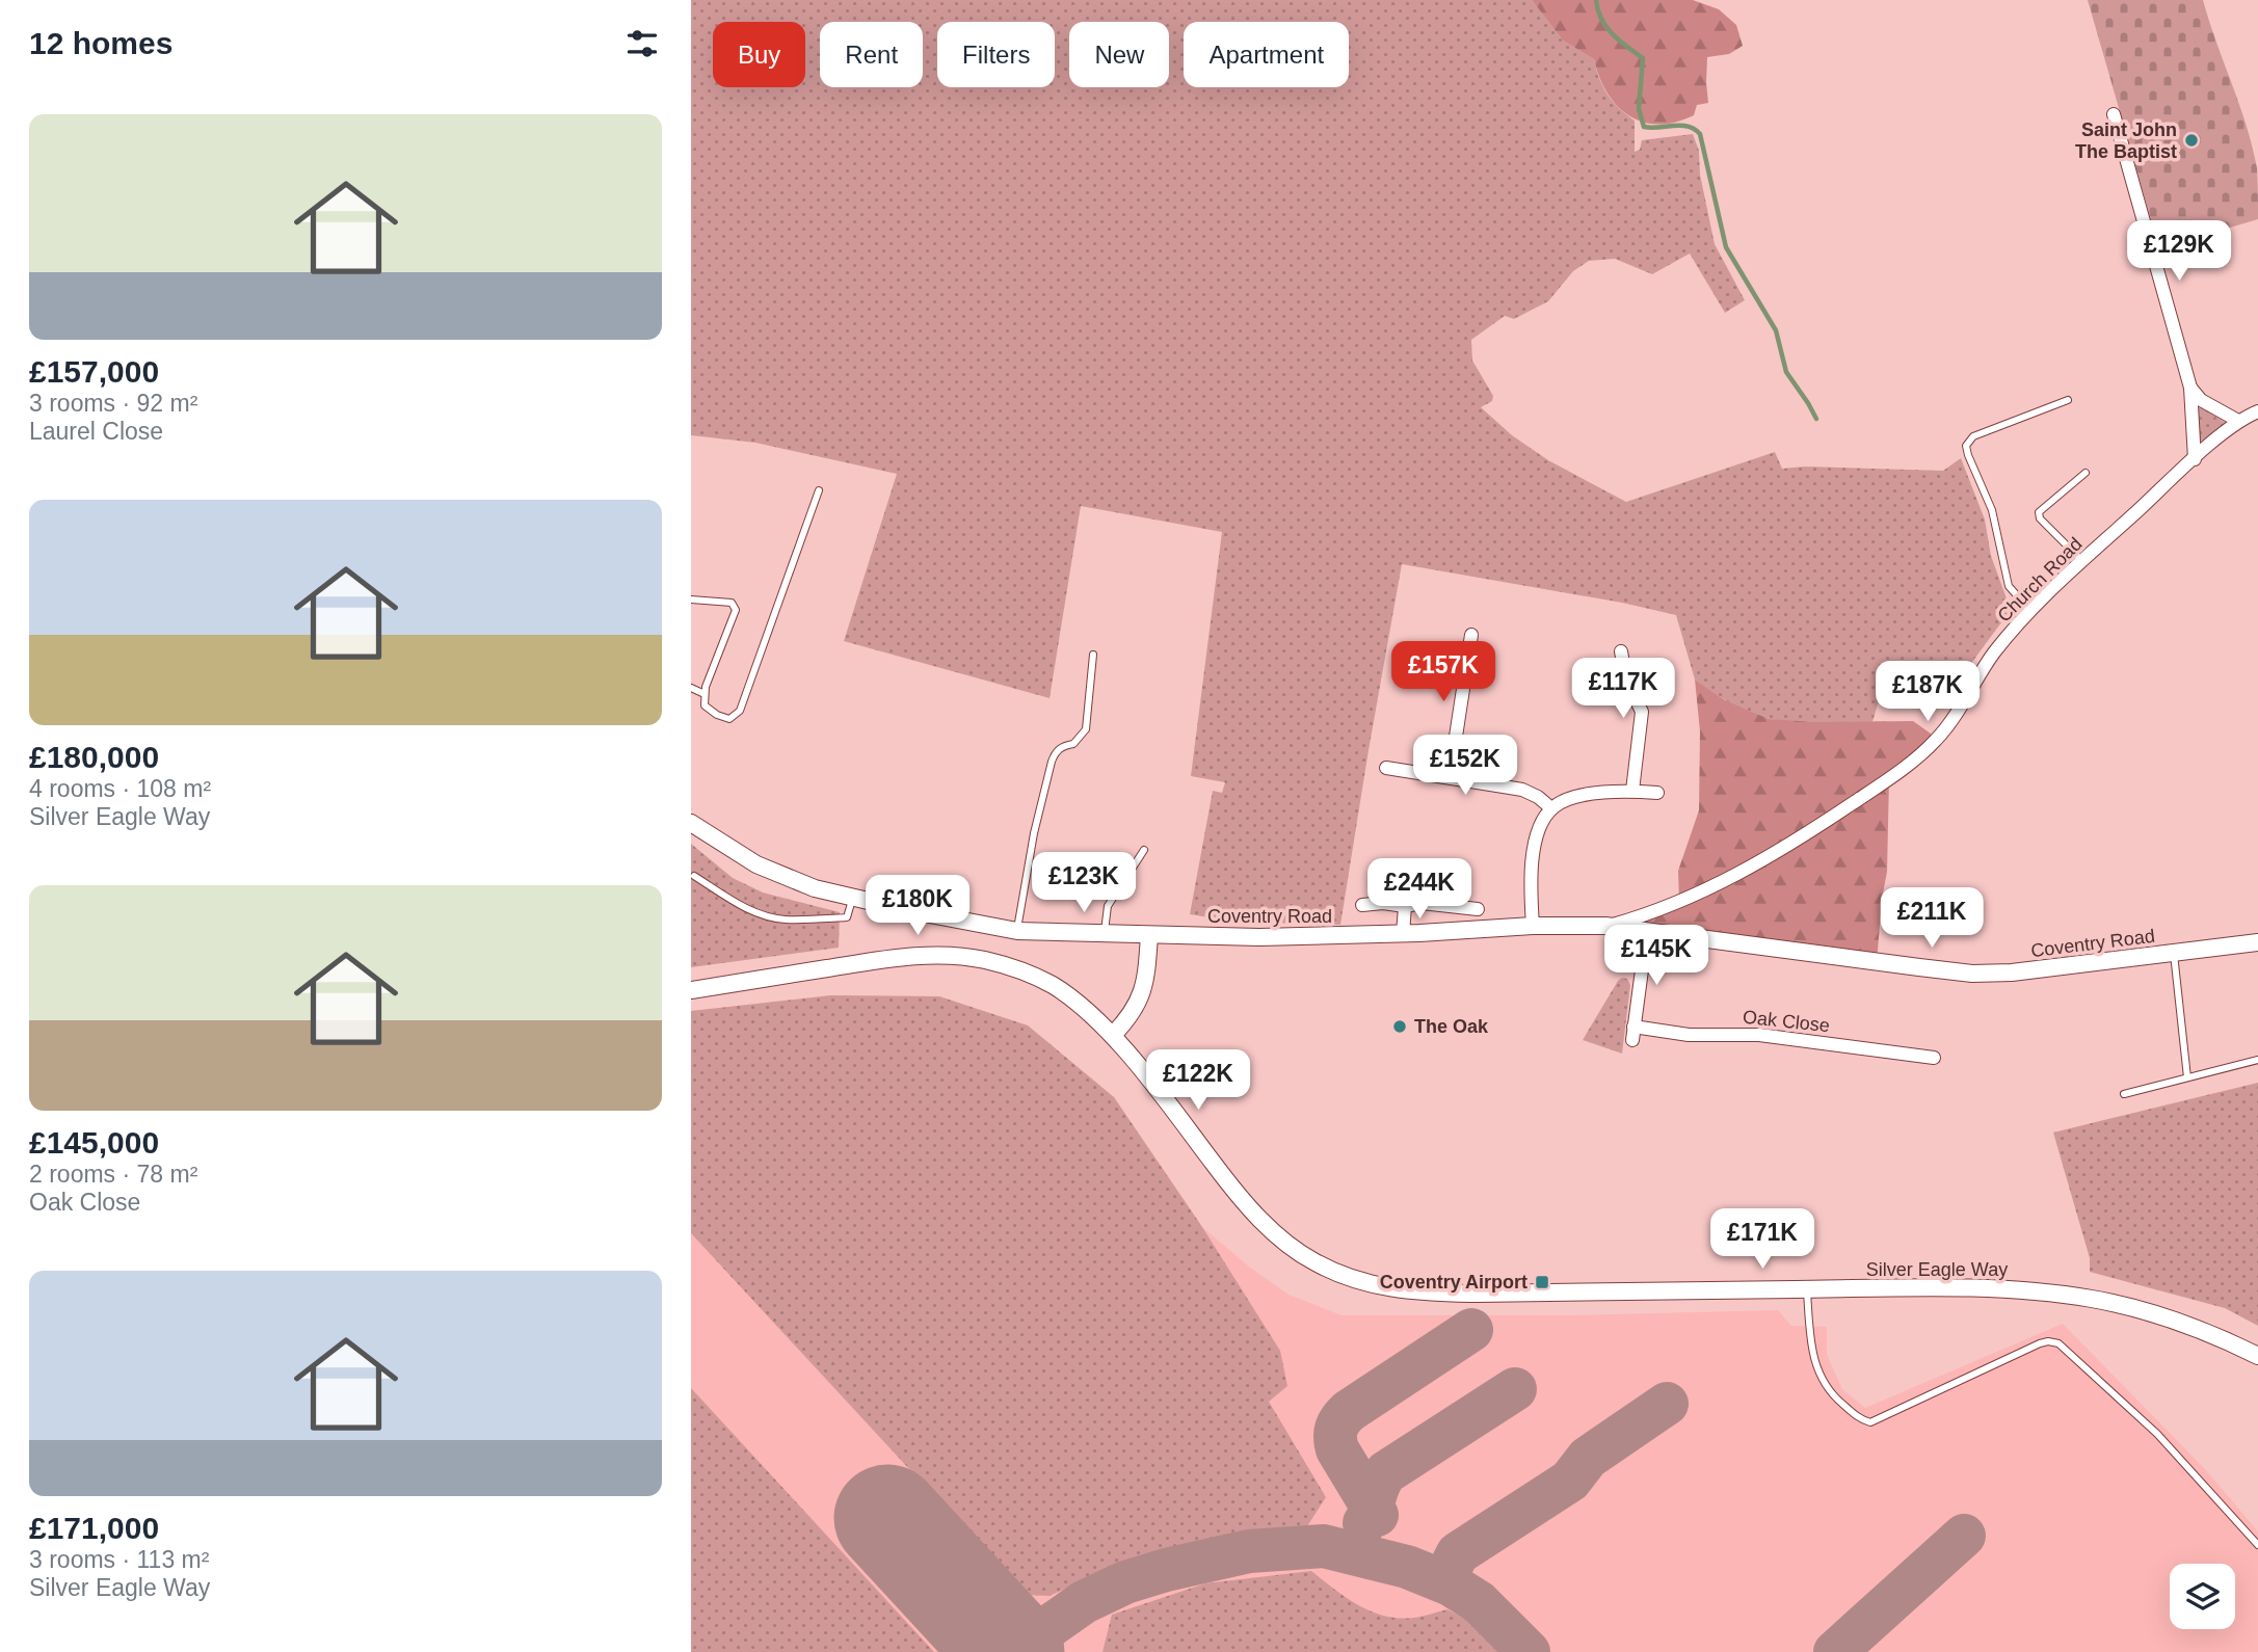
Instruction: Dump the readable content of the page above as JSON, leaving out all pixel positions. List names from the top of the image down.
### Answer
{
  "streets": {
    "street": [
      "Church Road",
      "Coventry Road",
      "Oak Close",
      "Silver Eagle Way"
    ]
  },
  "crossings": [
    ["Church Road", "Coventry Road"],
    ["Coventry Road", "Oak Close"]
  ],
  "places": {
    "other": ["Saint John The Baptist", "The Oak"],
    "transit": ["Coventry Airport"]
  },
  "page": {
    "heading": "12 homes",
    "chip": [
      "Buy",
      "Rent",
      "Filters",
      "New",
      "Apartment"
    ],
    "list": [
      {
        "name": "£157,000",
        "note": "3 rooms · 92 m² · Laurel Close"
      },
      {
        "name": "£180,000",
        "note": "4 rooms · 108 m² · Silver Eagle Way"
      },
      {
        "name": "£145,000",
        "note": "2 rooms · 78 m² · Oak Close"
      },
      {
        "name": "£171,000",
        "note": "3 rooms · 113 m² · Silver Eagle Way"
      }
    ],
    "price": [
      "£129K",
      "£157K",
      "£117K",
      "£187K",
      "£152K",
      "£123K",
      "£244K",
      "£180K",
      "£211K",
      "£145K",
      "£122K",
      "£171K"
    ]
  }
}
